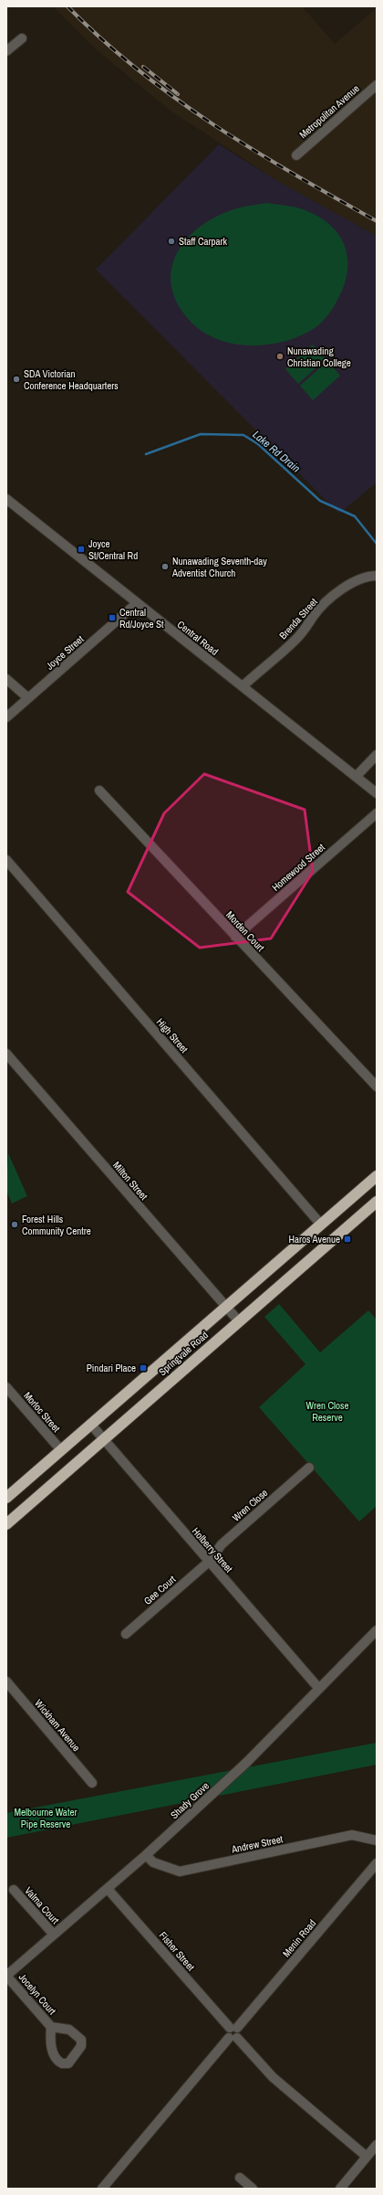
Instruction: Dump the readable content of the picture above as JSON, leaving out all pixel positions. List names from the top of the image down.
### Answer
{
  "streets": {
    "highway": ["Springvale Road"],
    "street": [
      "Metropolitan Avenue",
      "Brenda Street",
      "Central Road",
      "Joyce Street",
      "Homewood Street",
      "Morden Court",
      "High Street",
      "Milton Street",
      "Morloc Street",
      "Wren Close",
      "Holberry Street",
      "Gee Court",
      "Wickham Avenue",
      "Shady Grove",
      "Andrew Street",
      "Valma Court",
      "Menin Road",
      "Fisher Street",
      "Jocelyn Court"
    ]
  },
  "crossings": [
    ["Brenda Street", "Central Road"],
    ["Central Road", "Joyce Street"],
    ["Homewood Street", "Morden Court"],
    ["High Street", "Springvale Road"],
    ["Milton Street", "Springvale Road"],
    ["Springvale Road", "Morloc Street"],
    ["Springvale Road", "Holberry Street"],
    ["Wren Close", "Holberry Street"],
    ["Wren Close", "Gee Court"],
    ["Holberry Street", "Gee Court"],
    ["Holberry Street", "Shady Grove"],
    ["Shady Grove", "Andrew Street"],
    ["Shady Grove", "Valma Court"],
    ["Shady Grove", "Fisher Street"],
    ["Shady Grove", "Jocelyn Court"],
    ["Menin Road", "Fisher Street"]
  ],
  "water": ["Lake Rd Drain"],
  "parks": ["Wren Close Reserve", "Melbourne Water Pipe Reserve"],
  "places": {
    "other": [
      "Staff Carpark",
      "Nunawading Christian College",
      "SDA Victorian Conference Headquarters",
      "Nunawading Seventh-day Adventist Church",
      "Forest Hills Community Centre"
    ],
    "transit": [
      "Joyce St/Central Rd",
      "Central Rd/Joyce St",
      "Haros Avenue",
      "Pindari Place"
    ]
  }
}
